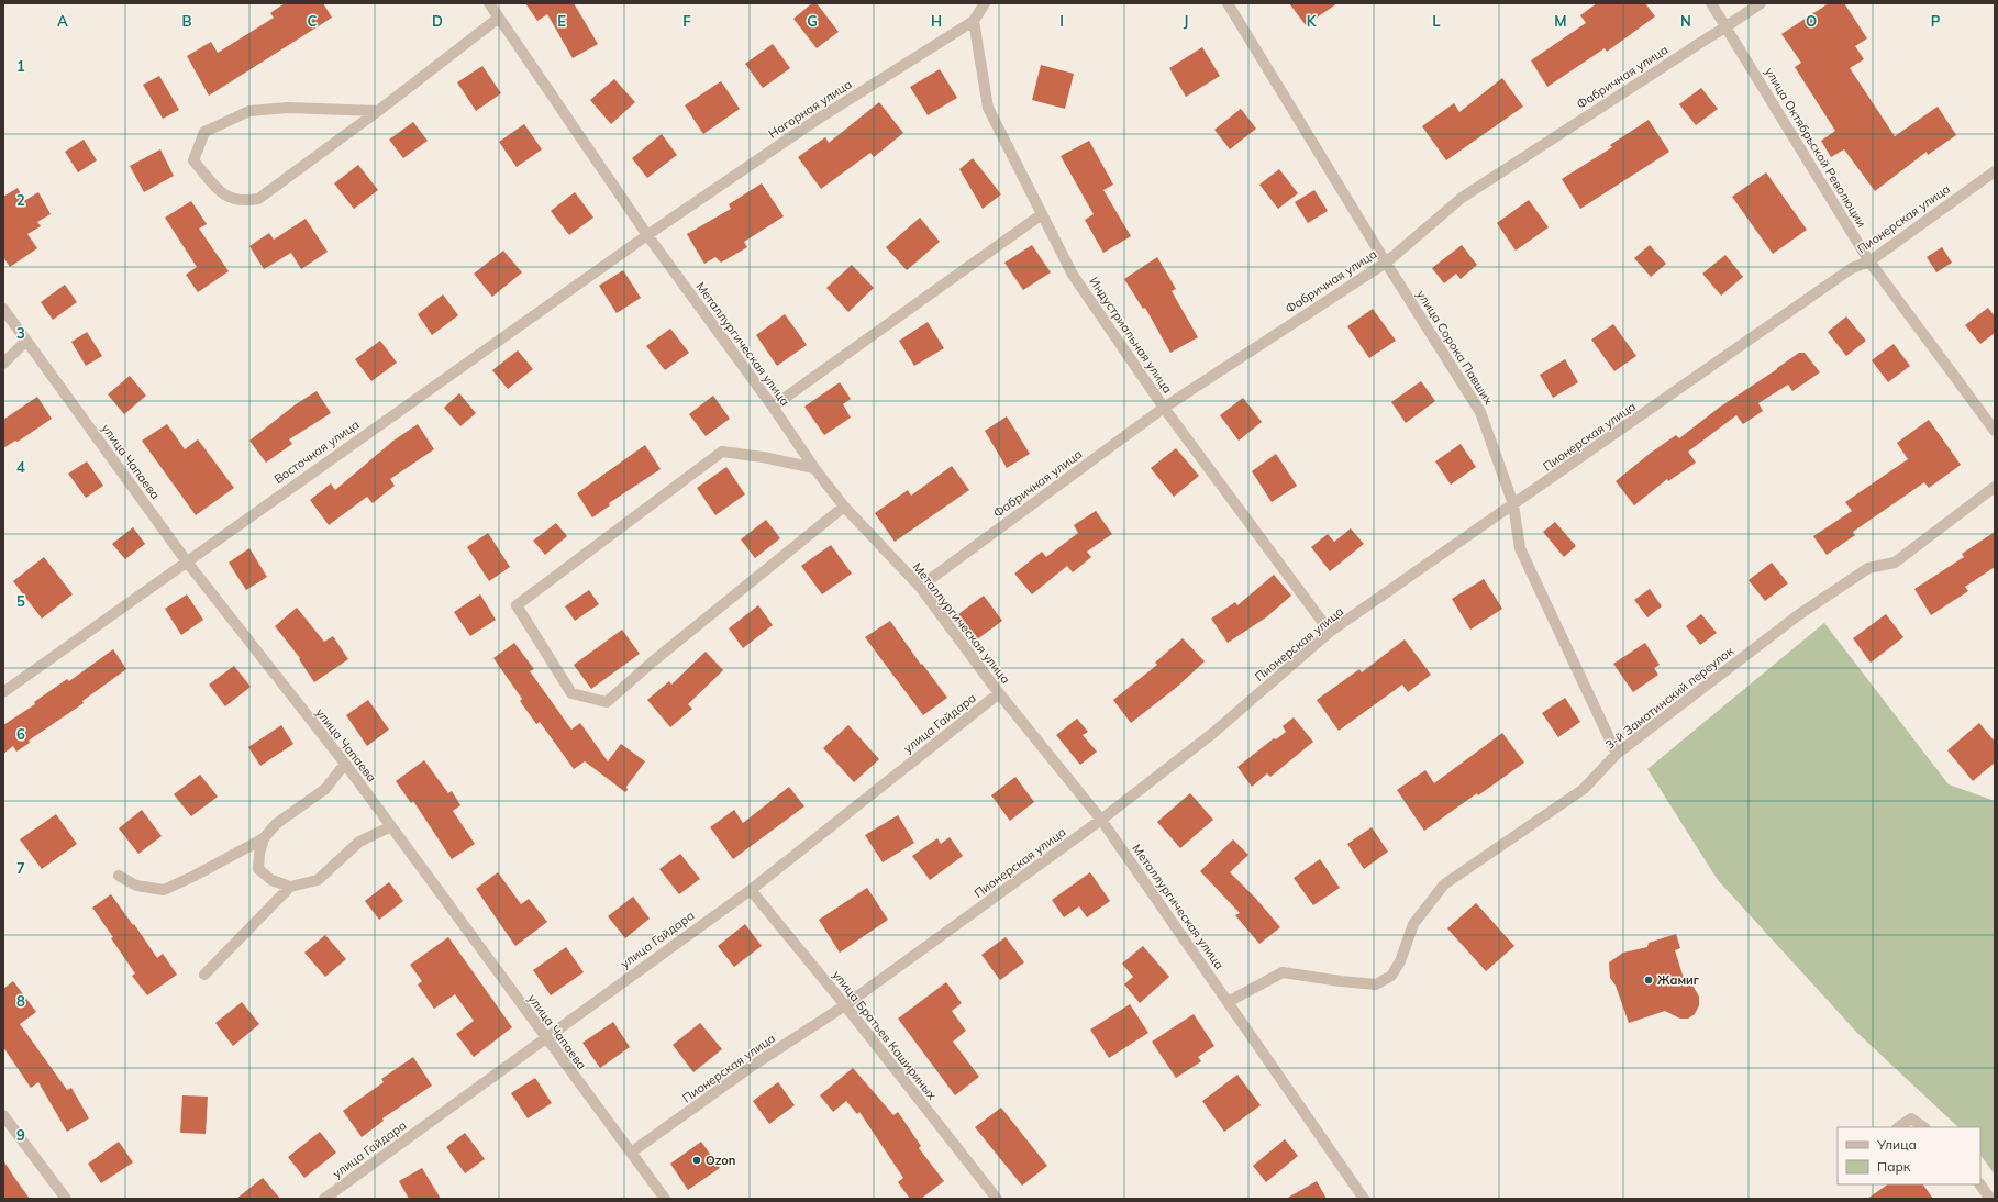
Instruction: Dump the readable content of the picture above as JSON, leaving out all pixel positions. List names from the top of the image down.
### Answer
{
  "streets": {
    "street": [
      "Фабричная улица",
      "Нагорная улица",
      "улица Октябрьской Революции",
      "Пионерская улица",
      "Индустриальная улица",
      "Металлургическая улица",
      "улица Сорока Павших",
      "Восточная улица",
      "улица Чапаева",
      "3-й Заматинский переулок",
      "улица Гайдара",
      "улица Братьев Кашириных"
    ]
  },
  "crossings": [
    ["Фабричная улица", "улица Октябрьской Революции"],
    ["Фабричная улица", "Индустриальная улица"],
    ["Фабричная улица", "Металлургическая улица"],
    ["Фабричная улица", "улица Сорока Павших"],
    ["Нагорная улица", "Индустриальная улица"],
    ["Нагорная улица", "Металлургическая улица"],
    ["Нагорная улица", "Восточная улица"],
    ["улица Октябрьской Революции", "Пионерская улица"],
    ["Пионерская улица", "Индустриальная улица"],
    ["Пионерская улица", "Металлургическая улица"],
    ["Пионерская улица", "улица Сорока Павших"],
    ["Пионерская улица", "улица Чапаева"],
    ["Пионерская улица", "улица Братьев Кашириных"],
    ["Металлургическая улица", "Восточная улица"],
    ["Металлургическая улица", "3-й Заматинский переулок"],
    ["Металлургическая улица", "улица Гайдара"],
    ["улица Сорока Павших", "3-й Заматинский переулок"],
    ["Восточная улица", "улица Чапаева"],
    ["улица Чапаева", "улица Гайдара"],
    ["улица Гайдара", "улица Братьев Кашириных"]
  ],
  "places": ["Жамиг", "Ozon"],
  "legend": ["Улица", "Парк"],
  "grid": {
    "columns": [
      "A",
      "B",
      "C",
      "D",
      "E",
      "F",
      "G",
      "H",
      "I",
      "J",
      "K",
      "L",
      "M",
      "N",
      "O",
      "P"
    ],
    "rows": [
      "1",
      "2",
      "3",
      "4",
      "5",
      "6",
      "7",
      "8",
      "9"
    ]
  }
}
